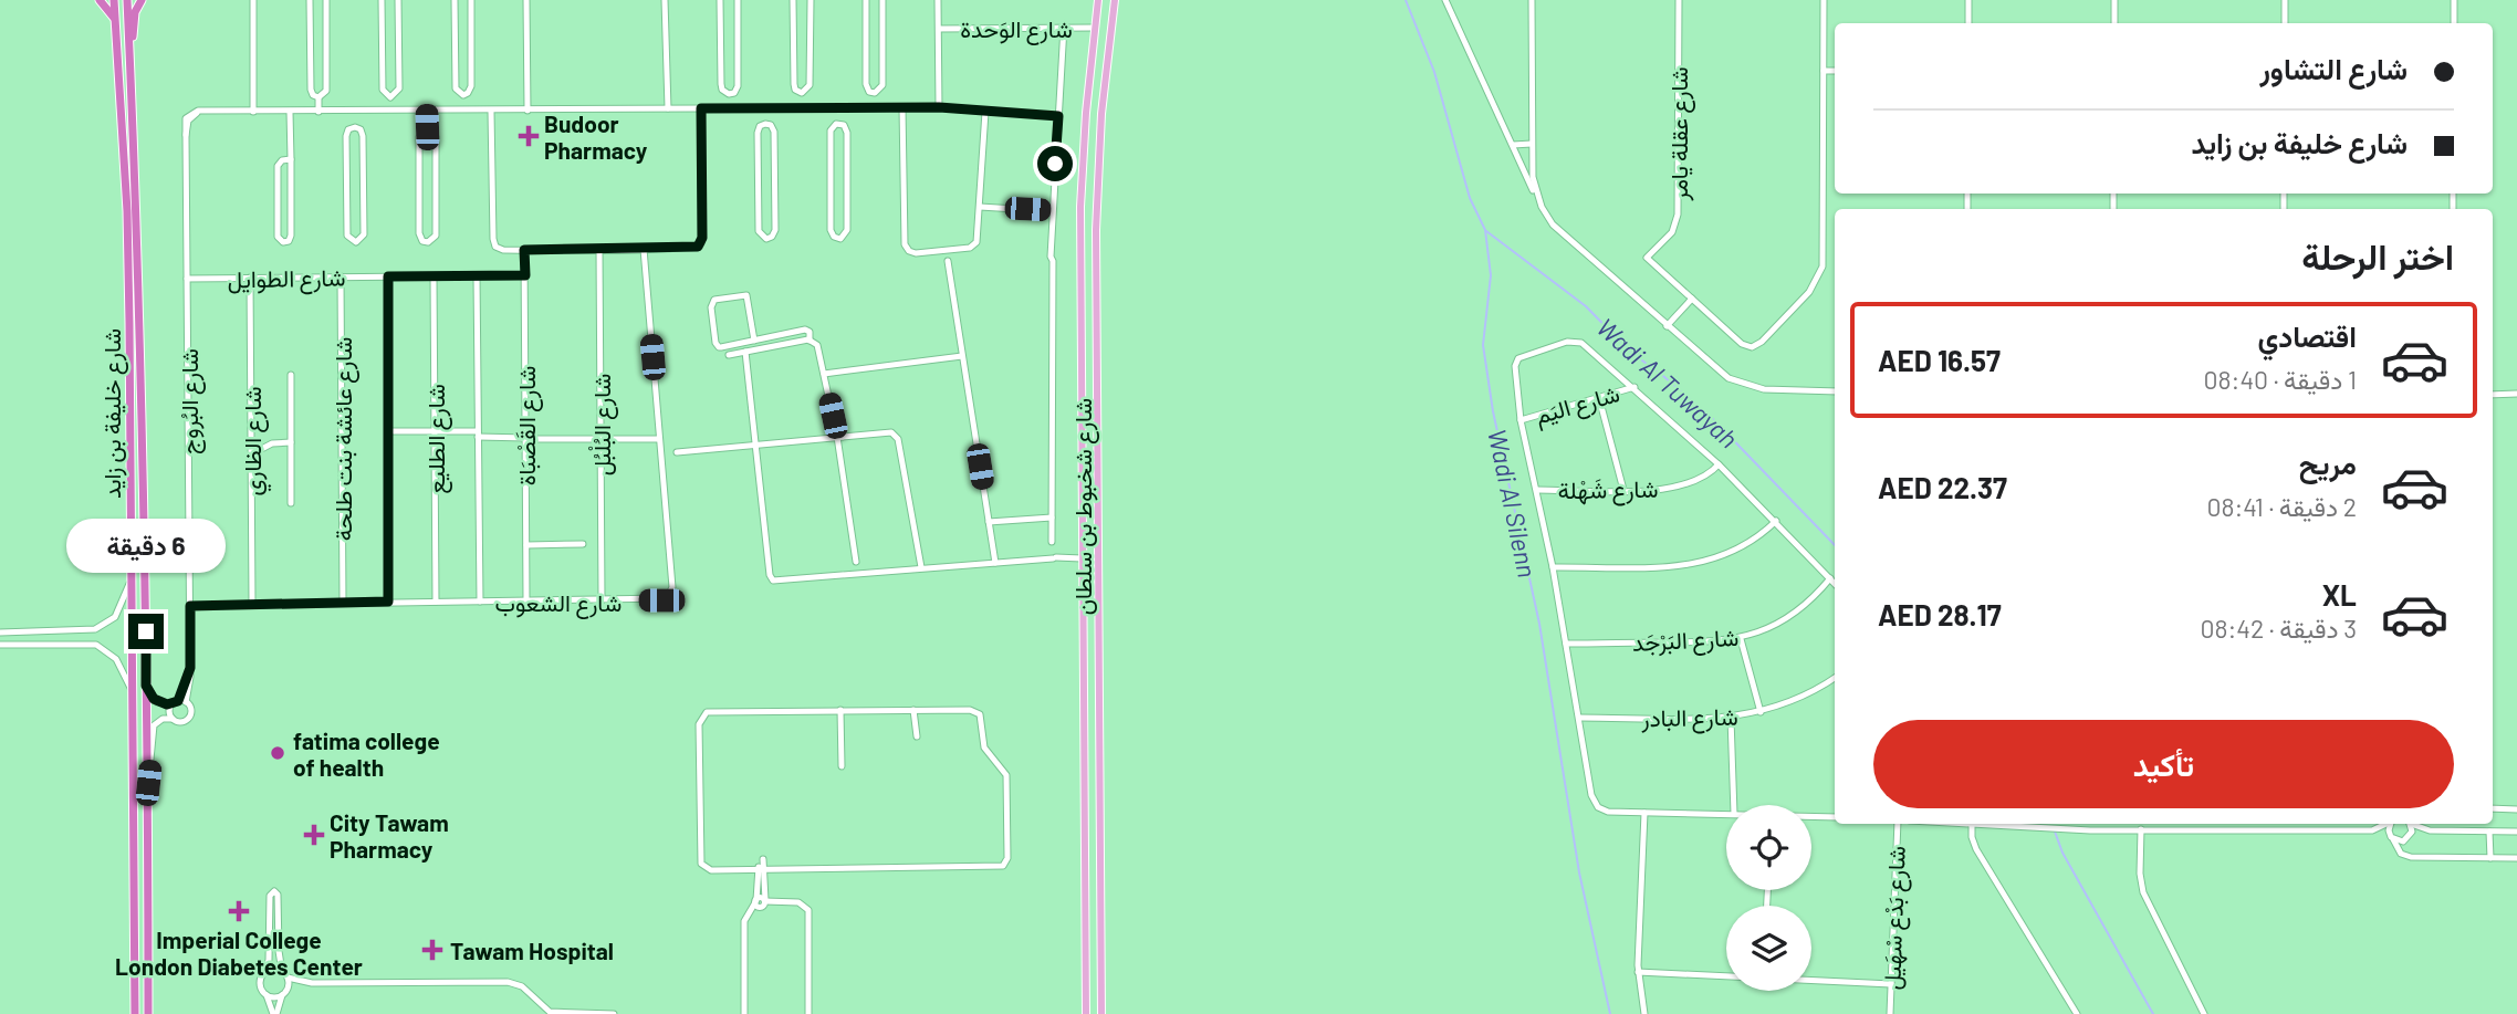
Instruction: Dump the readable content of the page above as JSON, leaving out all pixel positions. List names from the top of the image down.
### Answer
{
  "streets": {
    "highway": ["شارع خليفة بن زايد"],
    "main road": ["شارع شخبوط بن سلطان"],
    "street": [
      "شارع الوَحدة",
      "شارع عقلة يامر",
      "شارع الطوايل",
      "شارع البُروج",
      "شارع اليَم",
      "شارع البُلْبُل",
      "شارع القَصْبَاة",
      "شارع عائشة بنت طلحة",
      "شارع الطليع",
      "شارع الظاري",
      "شارع شَهْلة",
      "شارع الشعوب",
      "شارع البَرْجَد",
      "شارع البادر",
      "شارع بَدْع سْهَيل"
    ]
  },
  "crossings": [
    ["شارع الوَحدة", "شارع شخبوط بن سلطان"],
    ["شارع الطوايل", "شارع البُروج"],
    ["شارع الطوايل", "شارع القَصْبَاة"],
    ["شارع الطوايل", "شارع عائشة بنت طلحة"],
    ["شارع الطوايل", "شارع الطليع"],
    ["شارع الطوايل", "شارع الظاري"],
    ["شارع البُروج", "شارع الشعوب"],
    ["شارع البُلْبُل", "شارع الشعوب"],
    ["شارع القَصْبَاة", "شارع الشعوب"],
    ["شارع عائشة بنت طلحة", "شارع الشعوب"],
    ["شارع الطليع", "شارع الشعوب"],
    ["شارع الظاري", "شارع الشعوب"]
  ],
  "water": ["Wadi Al Tuwayah", "Wadi Al Silenn"],
  "places": {
    "health": [
      "Budoor Pharmacy",
      "City Tawam Pharmacy",
      "Imperial College London Diabetes Center",
      "Tawam Hospital"
    ],
    "other": ["fatima college of health"]
  },
  "page": {
    "banner": ["شارع التشاور", "شارع خليفة بن زايد"],
    "heading": "اختر الرحلة",
    "list": [
      {
        "name": "اقتصادي",
        "note": "1 دقيقة · 08:40",
        "value": "AED 16.57"
      },
      {
        "name": "مريح",
        "note": "2 دقيقة · 08:41",
        "value": "AED 22.37"
      },
      {
        "name": "XL",
        "note": "3 دقيقة · 08:42",
        "value": "AED 28.17"
      }
    ],
    "bubble": "6 دقيقة",
    "buttons": "تأكيد"
  }
}
